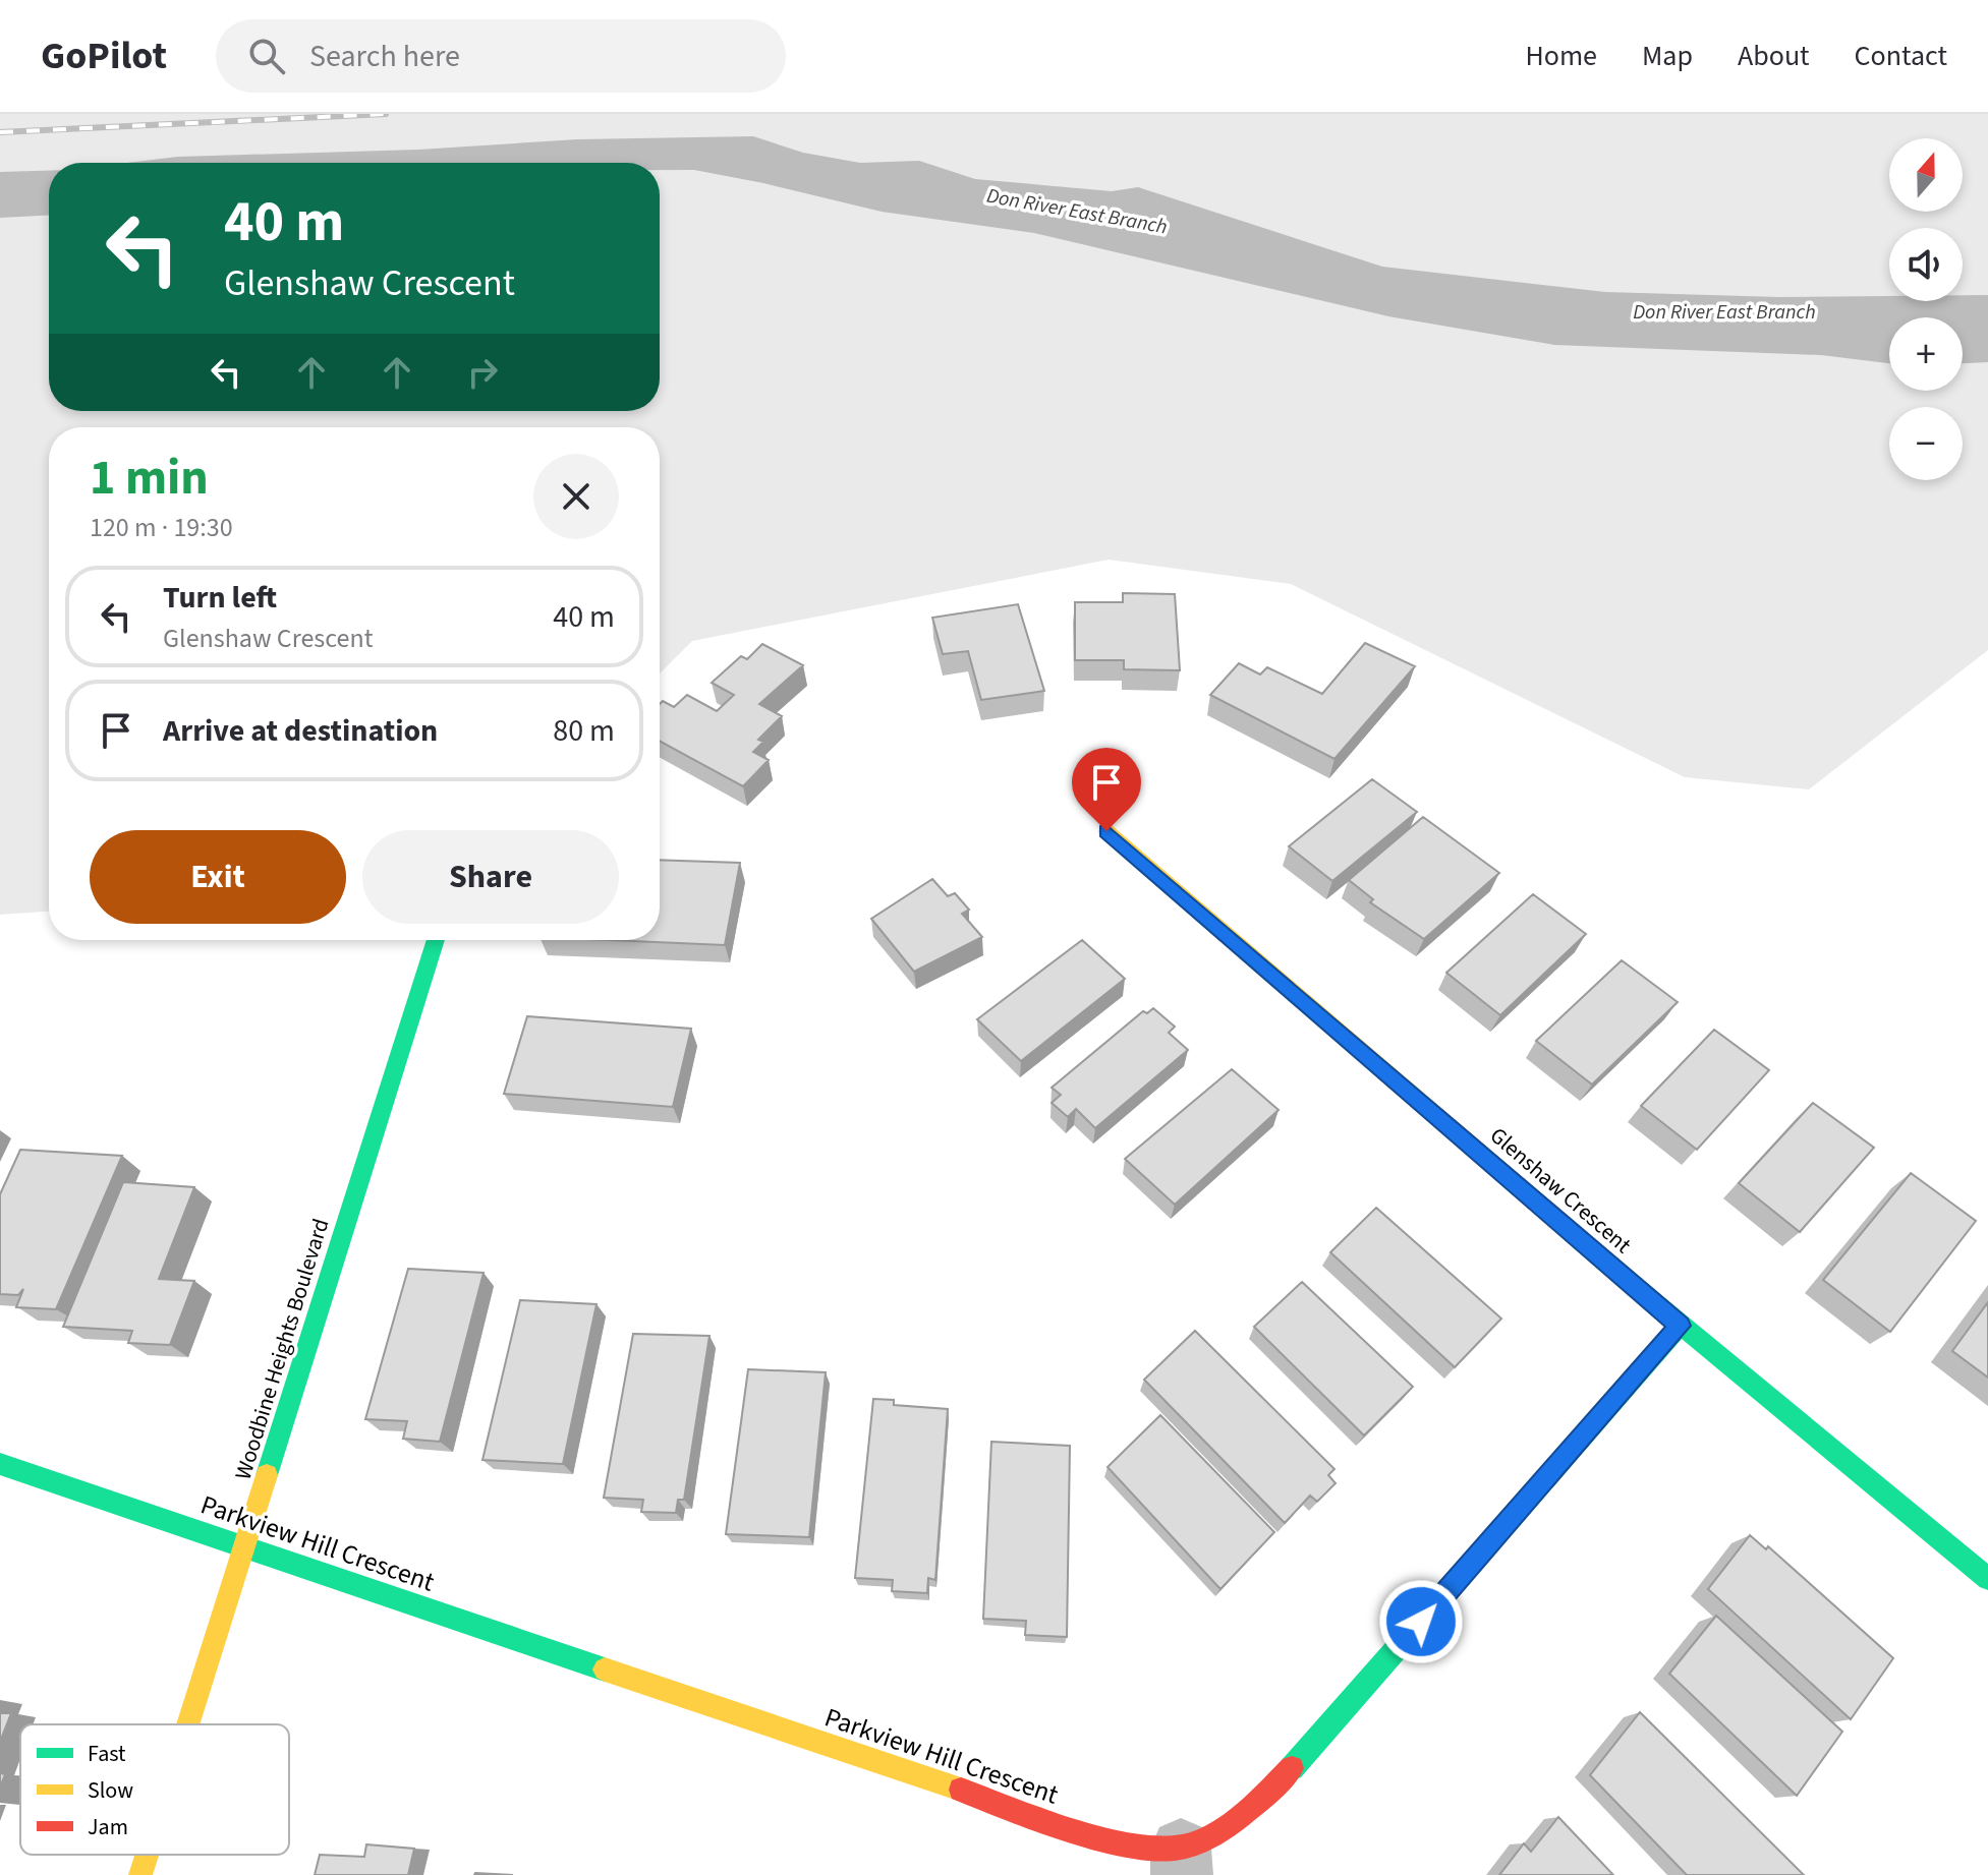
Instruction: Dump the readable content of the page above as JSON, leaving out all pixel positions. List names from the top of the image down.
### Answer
{
  "streets": {
    "street": ["Glenshaw Crescent", "Woodbine Heights Boulevard", "Parkview Hill Crescent"]
  },
  "crossings": [
    ["Glenshaw Crescent", "Parkview Hill Crescent"],
    ["Woodbine Heights Boulevard", "Parkview Hill Crescent"]
  ],
  "water": ["Don River East Branch"],
  "legend": ["Fast", "Slow", "Jam"],
  "north": "top",
  "page": {
    "header": "GoPilot",
    "search": "Search here",
    "nav": [
      "Home",
      "Map",
      "About",
      "Contact"
    ],
    "map_buttons": ["+", "−"],
    "turn": ["40 m", "Glenshaw Crescent"],
    "heading": ["1 min", "120 m · 19:30"],
    "list": [
      {
        "name": "Turn left",
        "note": "Glenshaw Crescent",
        "value": "40 m"
      },
      {
        "name": "Arrive at destination",
        "value": "80 m"
      }
    ],
    "buttons": ["Exit", "Share"]
  }
}
